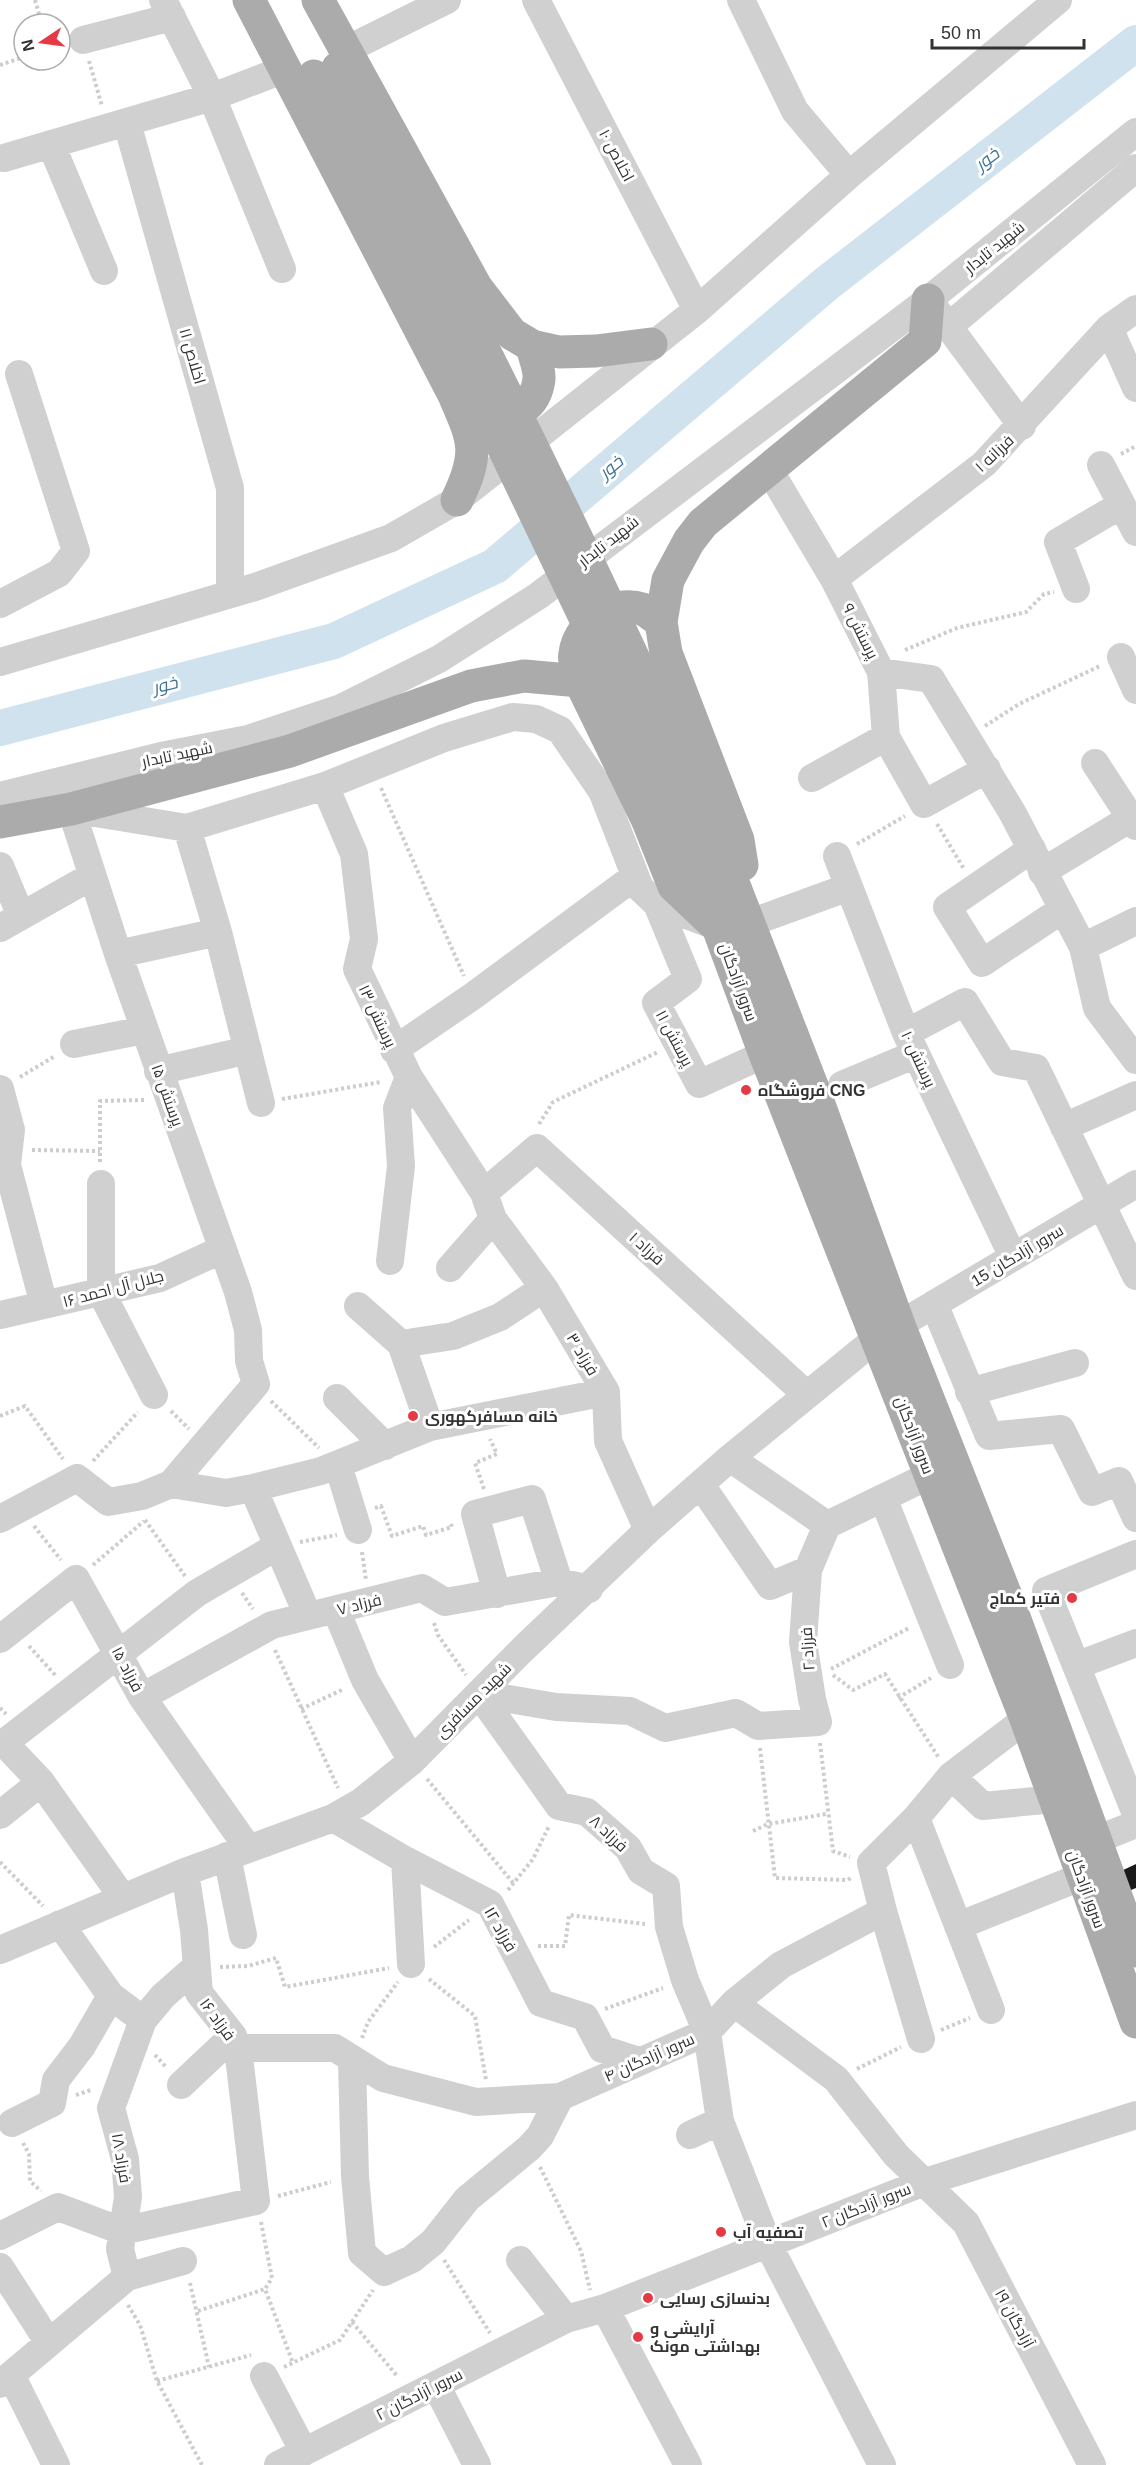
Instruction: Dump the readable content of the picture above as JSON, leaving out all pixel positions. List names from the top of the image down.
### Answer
{
  "streets": {
    "main road": ["سرور آزادگان"],
    "street": [
      "اخلاص ۱۰",
      "شهید تابدار",
      "اخلاص ۱۱",
      "فرزانه ۱",
      "پرستش ۹",
      "پرستش ۱۳",
      "پرستش ۱۱",
      "پرستش ۱۰",
      "پرستش ۱۵",
      "فرزاد ۱",
      "سرور آزادگان 15",
      "جلال آل احمد ۱۶",
      "فرزاد ۳",
      "فرزاد ۷",
      "فرزاد ۲",
      "فرزاد ۱۵",
      "شهید مسافری",
      "فرزاد ۸",
      "فرزاد ۱۲",
      "فرزاد ۱۶",
      "سرور آزادگان ۴",
      "فرزاد ۱۸",
      "سرور آزادگان ۲",
      "آزادگان ۱۹"
    ]
  },
  "crossings": [
    ["فرزانه ۱", "پرستش ۹"],
    ["سرور آزادگان", "پرستش ۱۱"],
    ["سرور آزادگان", "سرور آزادگان 15"],
    ["سرور آزادگان", "شهید مسافری"],
    ["پرستش ۱۳", "فرزاد ۳"],
    ["پرستش ۱۰", "سرور آزادگان 15"],
    ["پرستش ۱۵", "جلال آل احمد ۱۶"],
    ["فرزاد ۱", "شهید مسافری"],
    ["سرور آزادگان 15", "شهید مسافری"],
    ["فرزاد ۳", "شهید مسافری"],
    ["فرزاد ۷", "فرزاد ۱۵"],
    ["فرزاد ۱۵", "شهید مسافری"],
    ["شهید مسافری", "فرزاد ۱۲"],
    ["شهید مسافری", "فرزاد ۱۶"],
    ["فرزاد ۸", "سرور آزادگان ۴"],
    ["فرزاد ۸", "سرور آزادگان ۲"],
    ["فرزاد ۱۶", "سرور آزادگان ۴"],
    ["فرزاد ۱۶", "فرزاد ۱۸"],
    ["سرور آزادگان ۴", "آزادگان ۱۹"],
    ["سرور آزادگان ۲", "آزادگان ۱۹"]
  ],
  "water": ["خور"],
  "places": [
    "فروشگاه CNG",
    "خانه مسافرکهوری",
    "فتیر کماج",
    "تصفیه آب",
    "بدنسازی رسایی",
    "آرایشی و بهداشتی مونک"
  ],
  "scale_bar": "50 m",
  "north": "left"
}
